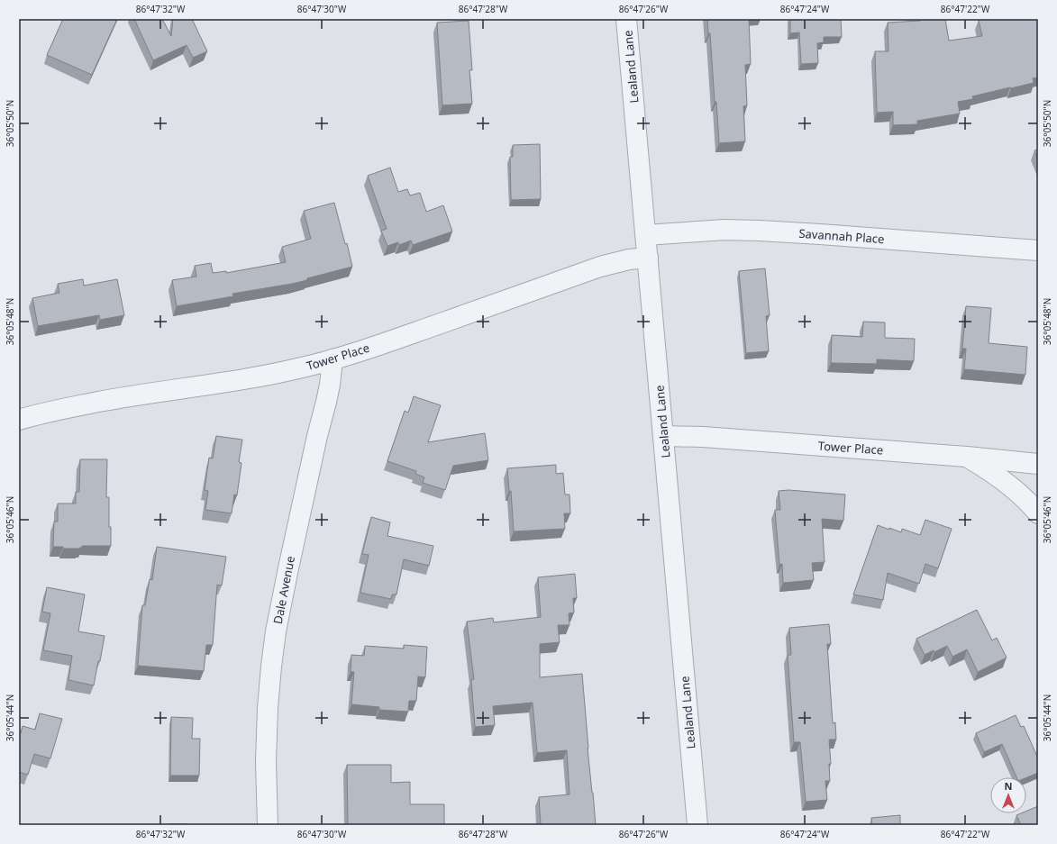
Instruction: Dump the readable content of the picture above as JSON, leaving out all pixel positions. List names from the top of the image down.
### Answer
{
  "streets": {
    "street": [
      "Lealand Lane",
      "Savannah Place",
      "Tower Place",
      "Dale Avenue"
    ]
  },
  "crossings": [
    ["Lealand Lane", "Savannah Place"],
    ["Lealand Lane", "Tower Place"],
    ["Tower Place", "Dale Avenue"]
  ],
  "north": "top",
  "coordinates": [
    "86°47'32\"W",
    "86°47'30\"W",
    "86°47'28\"W",
    "86°47'26\"W",
    "86°47'24\"W",
    "86°47'22\"W",
    "36°05'50\"N",
    "36°05'48\"N",
    "36°05'46\"N",
    "36°05'44\"N"
  ]
}
